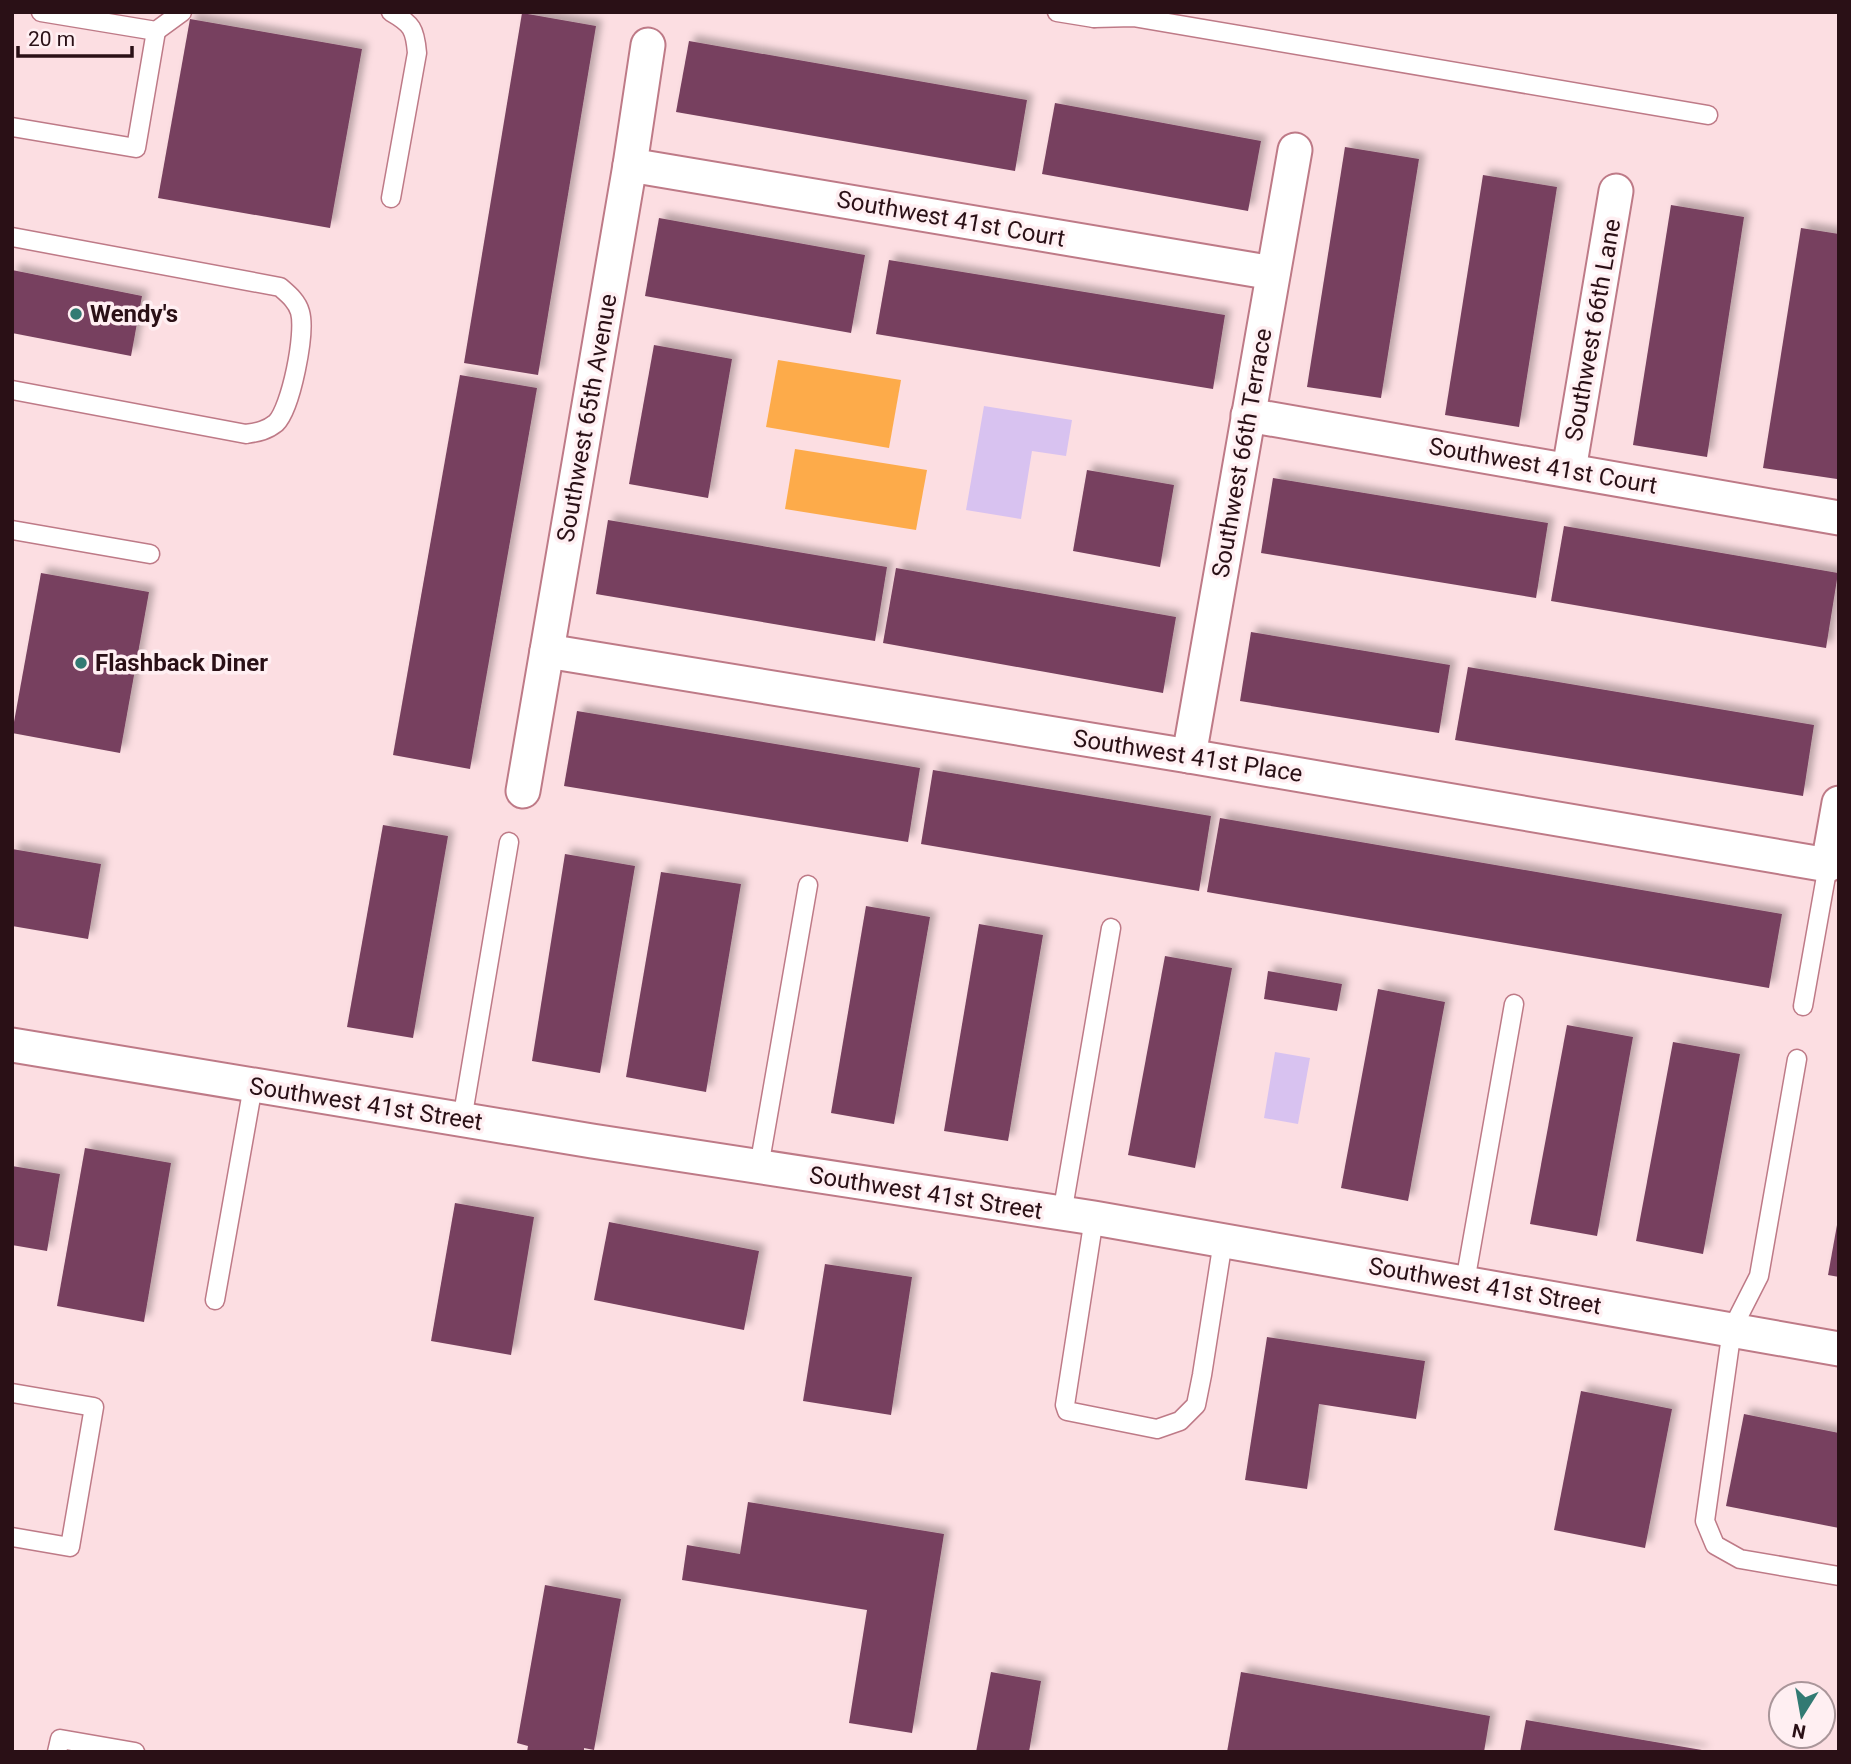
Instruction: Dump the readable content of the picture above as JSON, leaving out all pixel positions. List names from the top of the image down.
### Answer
{
  "streets": {
    "street": [
      "Southwest 41st Court",
      "Southwest 66th Lane",
      "Southwest 65th Avenue",
      "Southwest 66th Terrace",
      "Southwest 41st Place",
      "Southwest 41st Street"
    ]
  },
  "crossings": [
    ["Southwest 41st Court", "Southwest 66th Lane"],
    ["Southwest 41st Court", "Southwest 65th Avenue"],
    ["Southwest 41st Court", "Southwest 66th Terrace"],
    ["Southwest 65th Avenue", "Southwest 41st Place"],
    ["Southwest 66th Terrace", "Southwest 41st Place"]
  ],
  "places": ["Wendy's", "Flashback Diner"],
  "scale_bar": "20 m",
  "north": "bottom"
}
